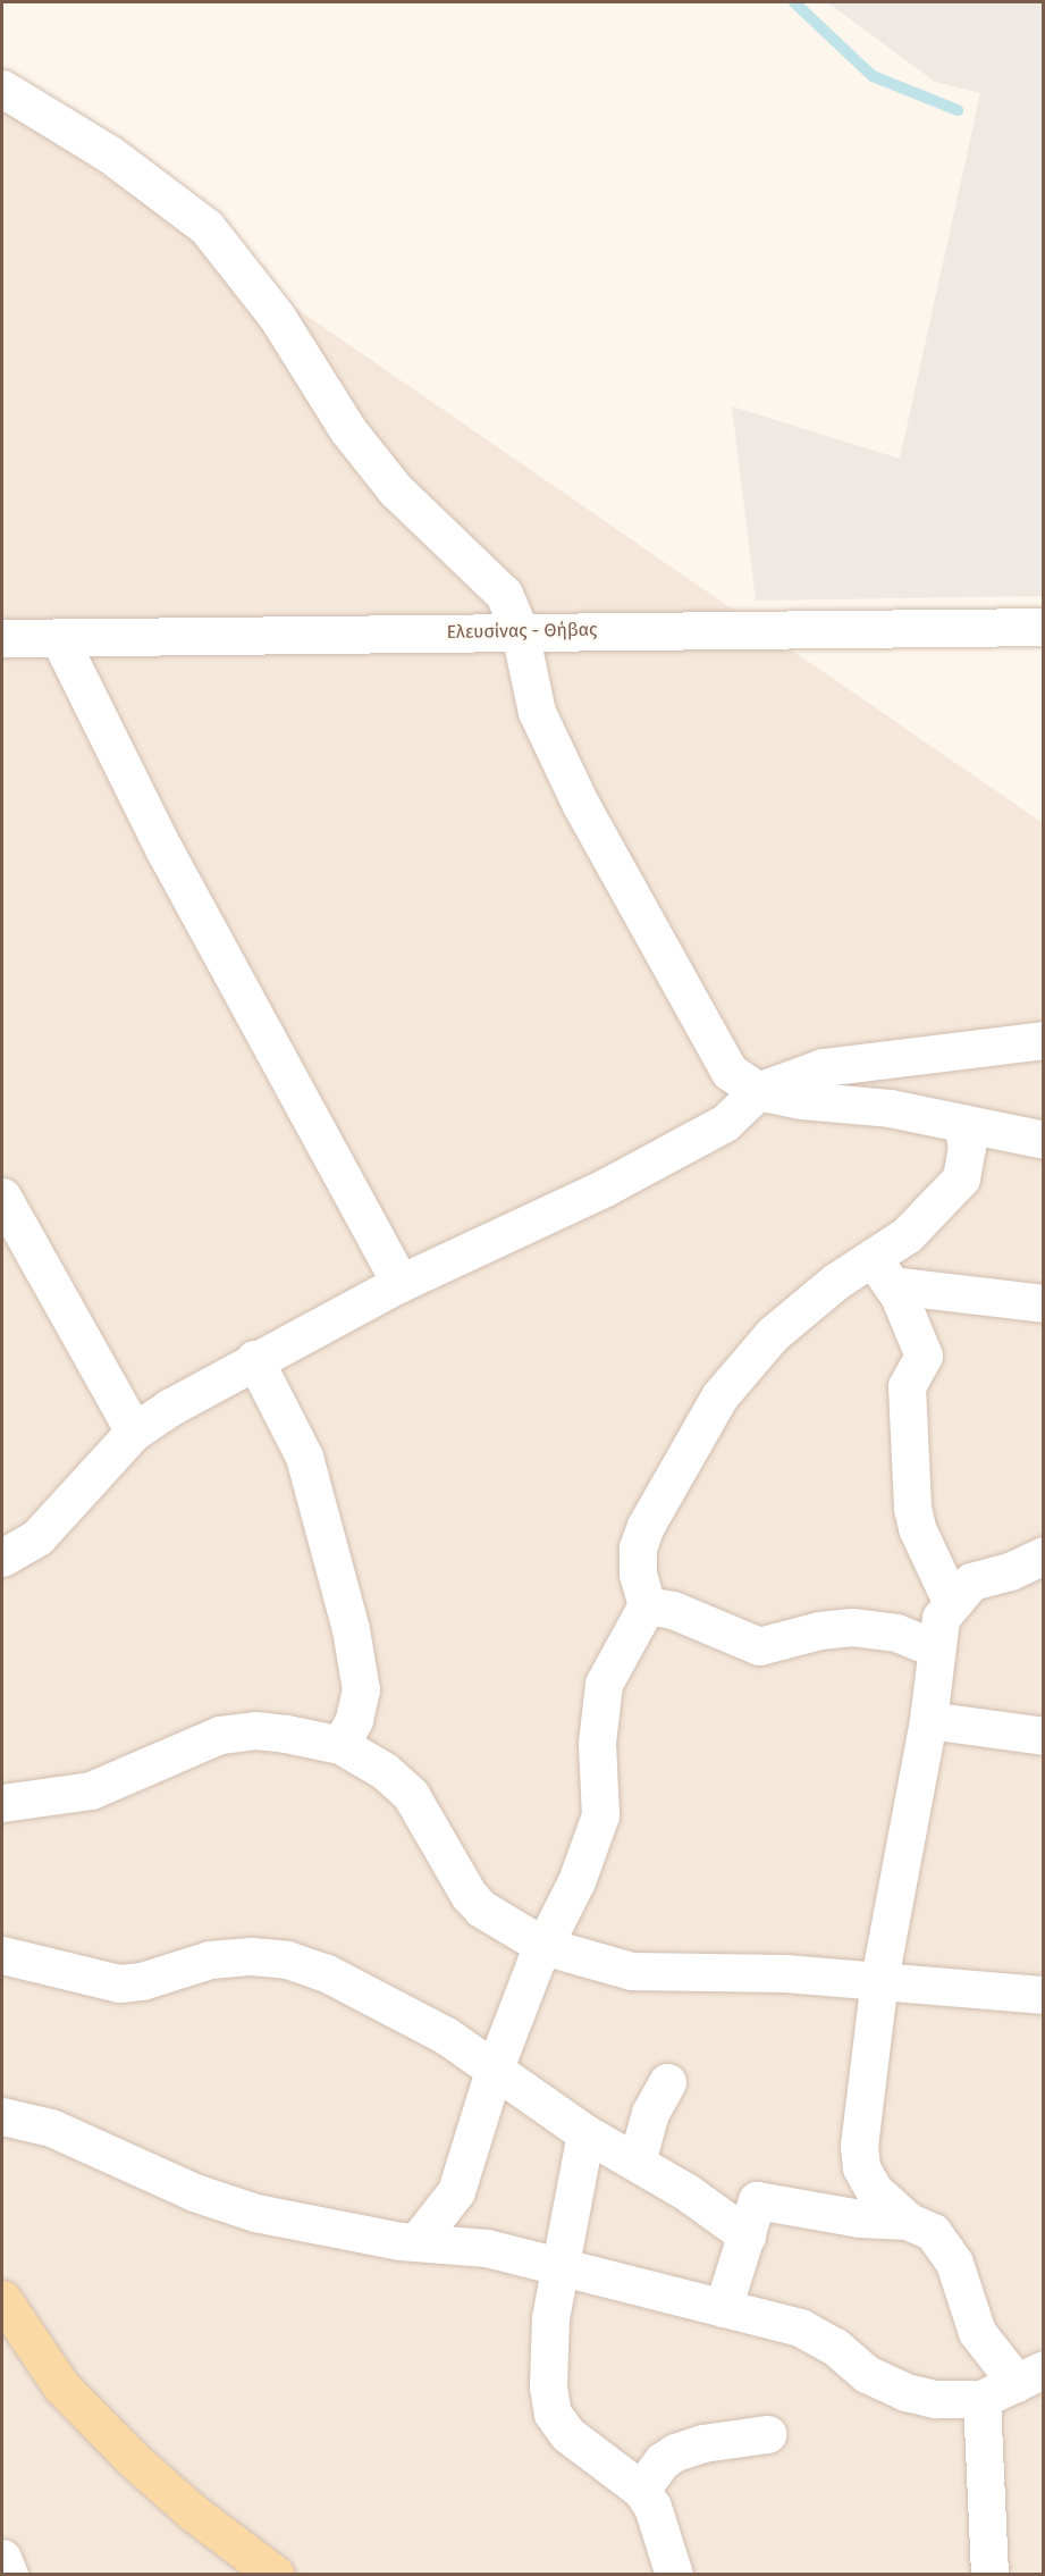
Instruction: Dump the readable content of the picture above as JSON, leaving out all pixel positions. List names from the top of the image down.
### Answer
{
  "streets": {
    "street": ["Ελευσίνας - Θήβας"]
  }
}
